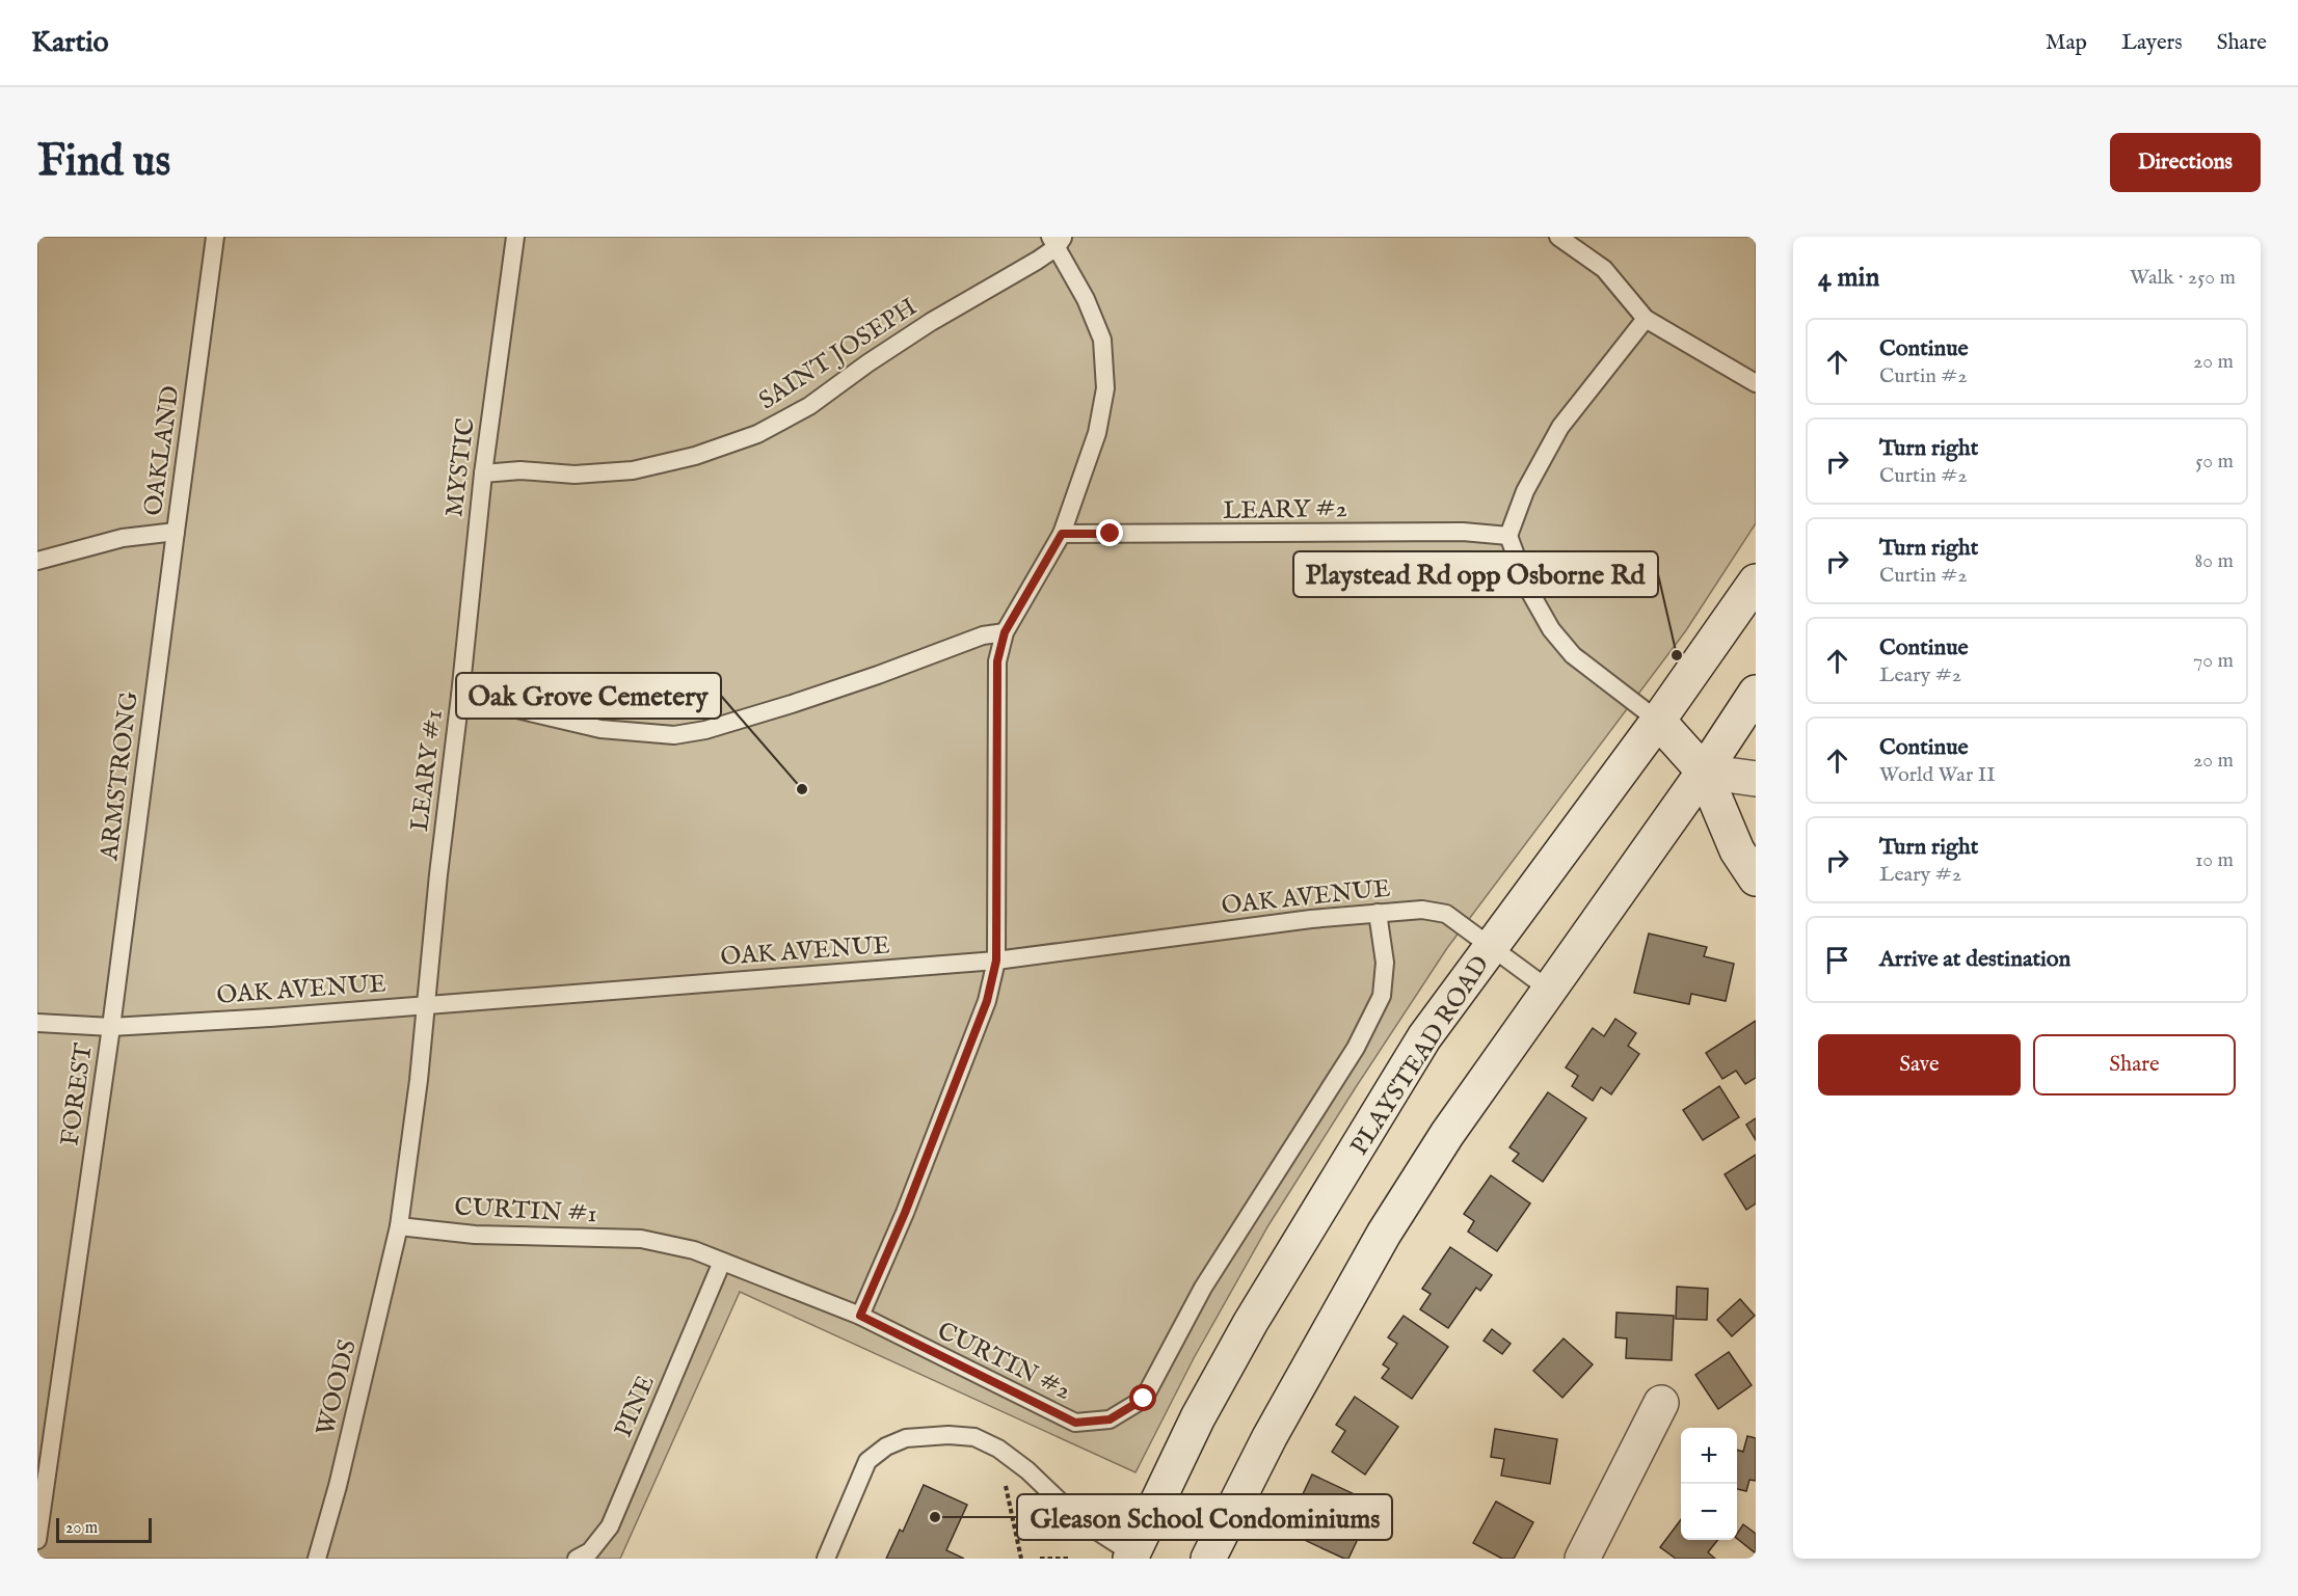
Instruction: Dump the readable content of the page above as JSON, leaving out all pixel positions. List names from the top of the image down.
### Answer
{
  "streets": {
    "main road": ["PLAYSTEAD ROAD"],
    "lane": [
      "SAINT JOSEPH",
      "OAKLAND",
      "MYSTIC",
      "LEARY #2",
      "LEARY #1",
      "ARMSTRONG",
      "OAK AVENUE",
      "FOREST",
      "CURTIN #1",
      "CURTIN #2",
      "WOODS",
      "PINE"
    ]
  },
  "crossings": [
    ["SAINT JOSEPH", "MYSTIC"],
    ["OAKLAND", "ARMSTRONG"],
    ["MYSTIC", "LEARY #1"],
    ["LEARY #1", "OAK AVENUE"],
    ["ARMSTRONG", "OAK AVENUE"],
    ["ARMSTRONG", "FOREST"],
    ["OAK AVENUE", "PLAYSTEAD ROAD"],
    ["OAK AVENUE", "FOREST"],
    ["OAK AVENUE", "CURTIN #2"],
    ["CURTIN #1", "CURTIN #2"],
    ["CURTIN #1", "WOODS"],
    ["CURTIN #1", "PINE"]
  ],
  "places": ["Playstead Rd opp Osborne Rd", "Oak Grove Cemetery", "Gleason School Condominiums"],
  "scale_bar": "20 m",
  "page": {
    "header": "Kartio",
    "nav": ["Map", "Layers", "Share"],
    "buttons": [
      "Directions",
      ["Save", "Share"]
    ],
    "title": "Find us",
    "heading": ["4 min", "Walk · 250 m"],
    "list": [
      ["Continue", "Curtin #2", "20 m"],
      ["Turn right", "Curtin #2", "50 m"],
      ["Turn right", "Curtin #2", "80 m"],
      ["Continue", "Leary #2", "70 m"],
      ["Continue", "World War II", "20 m"],
      ["Turn right", "Leary #2", "10 m"],
      "Arrive at destination"
    ],
    "map_buttons": ["+", "−"],
    "scale": "20 m"
  }
}
